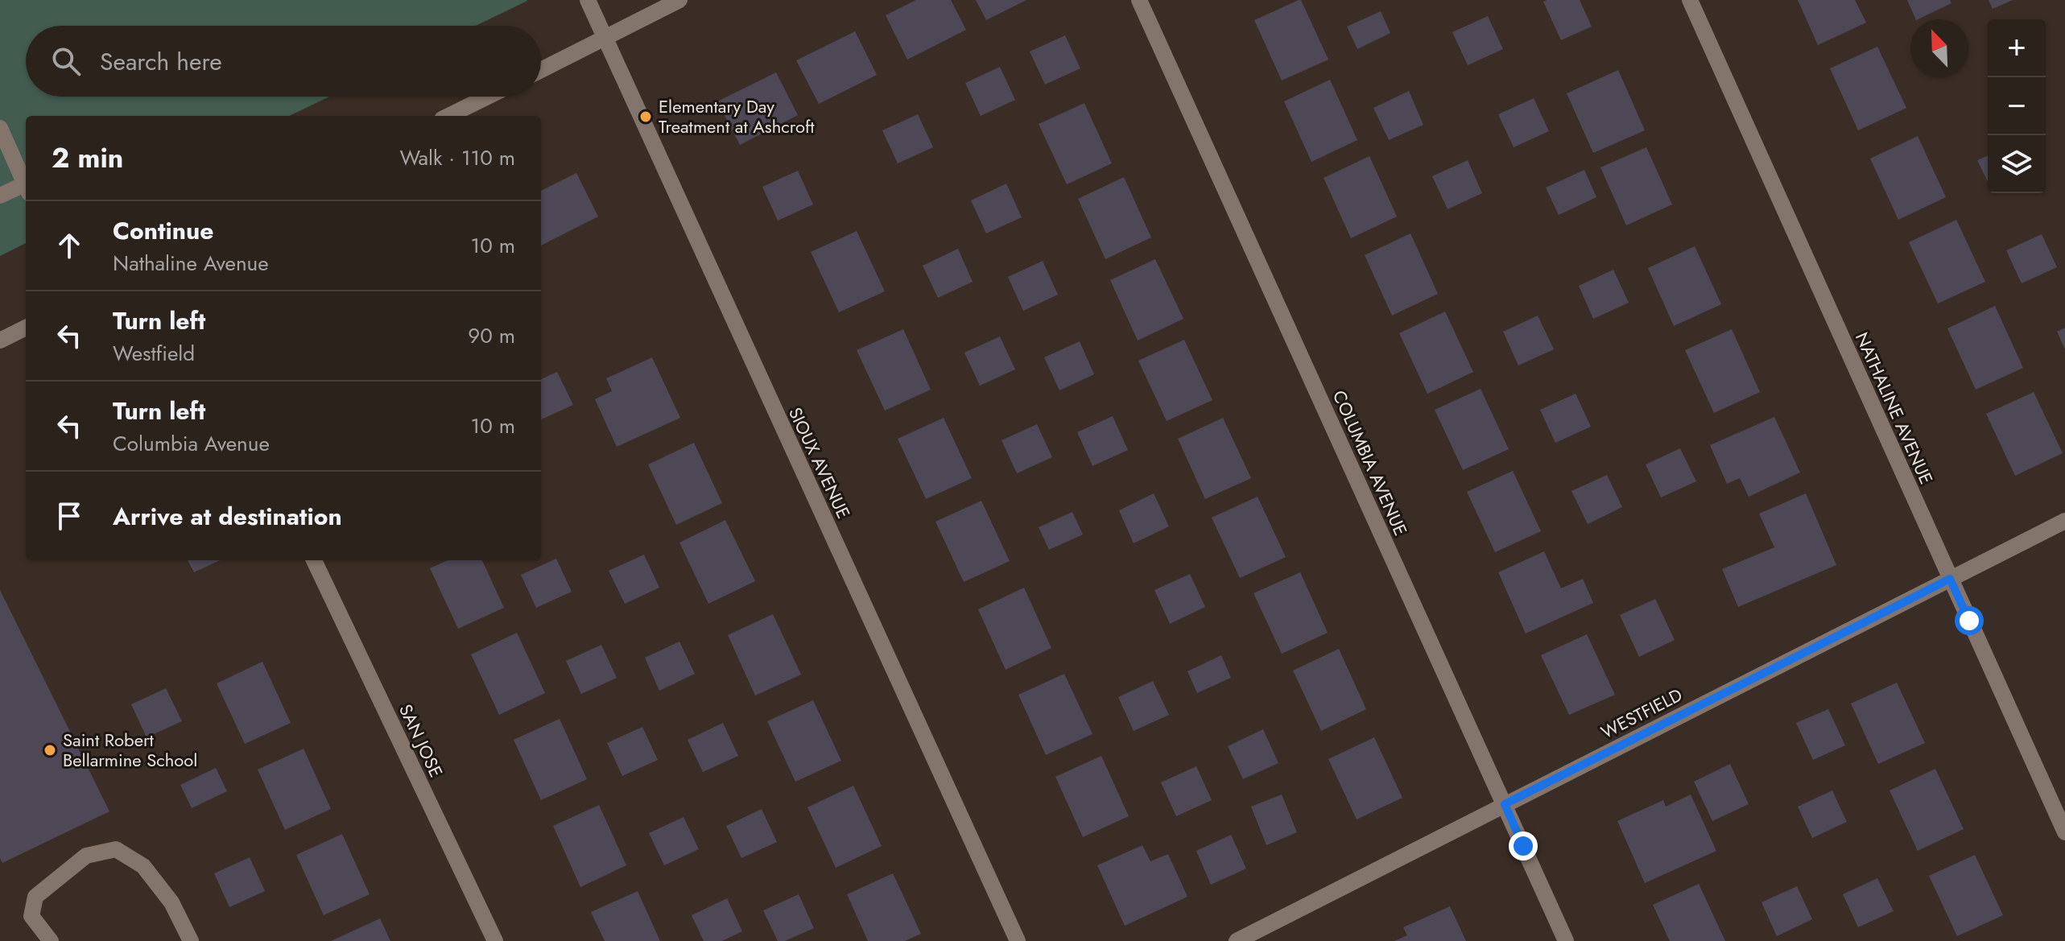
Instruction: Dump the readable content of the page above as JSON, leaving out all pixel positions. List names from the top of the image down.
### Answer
{
  "streets": {
    "street": [
      "NATHALINE AVENUE",
      "SIOUX AVENUE",
      "COLUMBIA AVENUE",
      "WESTFIELD",
      "SAN JOSE"
    ]
  },
  "crossings": [
    ["NATHALINE AVENUE", "WESTFIELD"],
    ["COLUMBIA AVENUE", "WESTFIELD"]
  ],
  "places": ["Elementary Day Treatment at Ashcroft", "Saint Robert Bellarmine School"],
  "north": "top left",
  "page": {
    "map_buttons": ["+", "−"],
    "search": "Search here",
    "heading": ["2 min", "Walk · 110 m"],
    "list": [
      ["Continue", "Nathaline Avenue", "10 m"],
      ["Turn left", "Westfield", "90 m"],
      ["Turn left", "Columbia Avenue", "10 m"],
      "Arrive at destination"
    ]
  }
}
